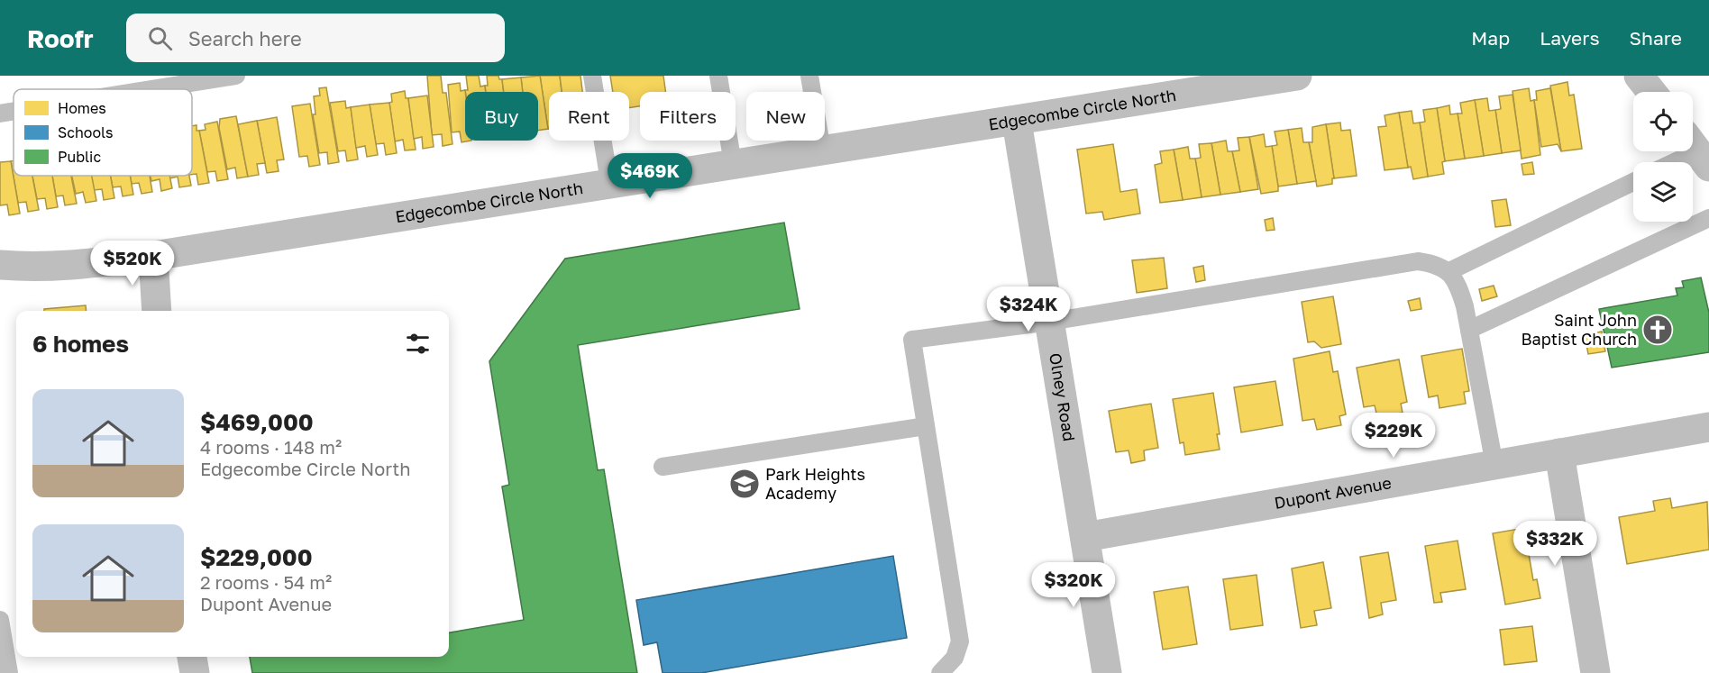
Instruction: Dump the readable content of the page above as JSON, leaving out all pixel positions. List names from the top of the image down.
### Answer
{
  "streets": {
    "street": ["Edgecombe Circle North", "Olney Road", "Dupont Avenue"]
  },
  "crossings": [
    ["Edgecombe Circle North", "Olney Road"],
    ["Olney Road", "Dupont Avenue"]
  ],
  "places": {
    "church": ["Saint John Baptist Church"],
    "school or university": ["Park Heights Academy"]
  },
  "legend": ["Homes", "Schools", "Public"],
  "page": {
    "header": "Roofr",
    "search": "Search here",
    "nav": ["Map", "Layers", "Share"],
    "chip": [
      "Buy",
      "Rent",
      "Filters",
      "New"
    ],
    "price": [
      "$469K",
      "$520K",
      "$324K",
      "$229K",
      "$332K",
      "$320K"
    ],
    "heading": "6 homes",
    "list": [
      {
        "name": "$469,000",
        "note": "4 rooms · 148 m² · Edgecombe Circle North"
      },
      {
        "name": "$229,000",
        "note": "2 rooms · 54 m² · Dupont Avenue"
      }
    ]
  }
}
